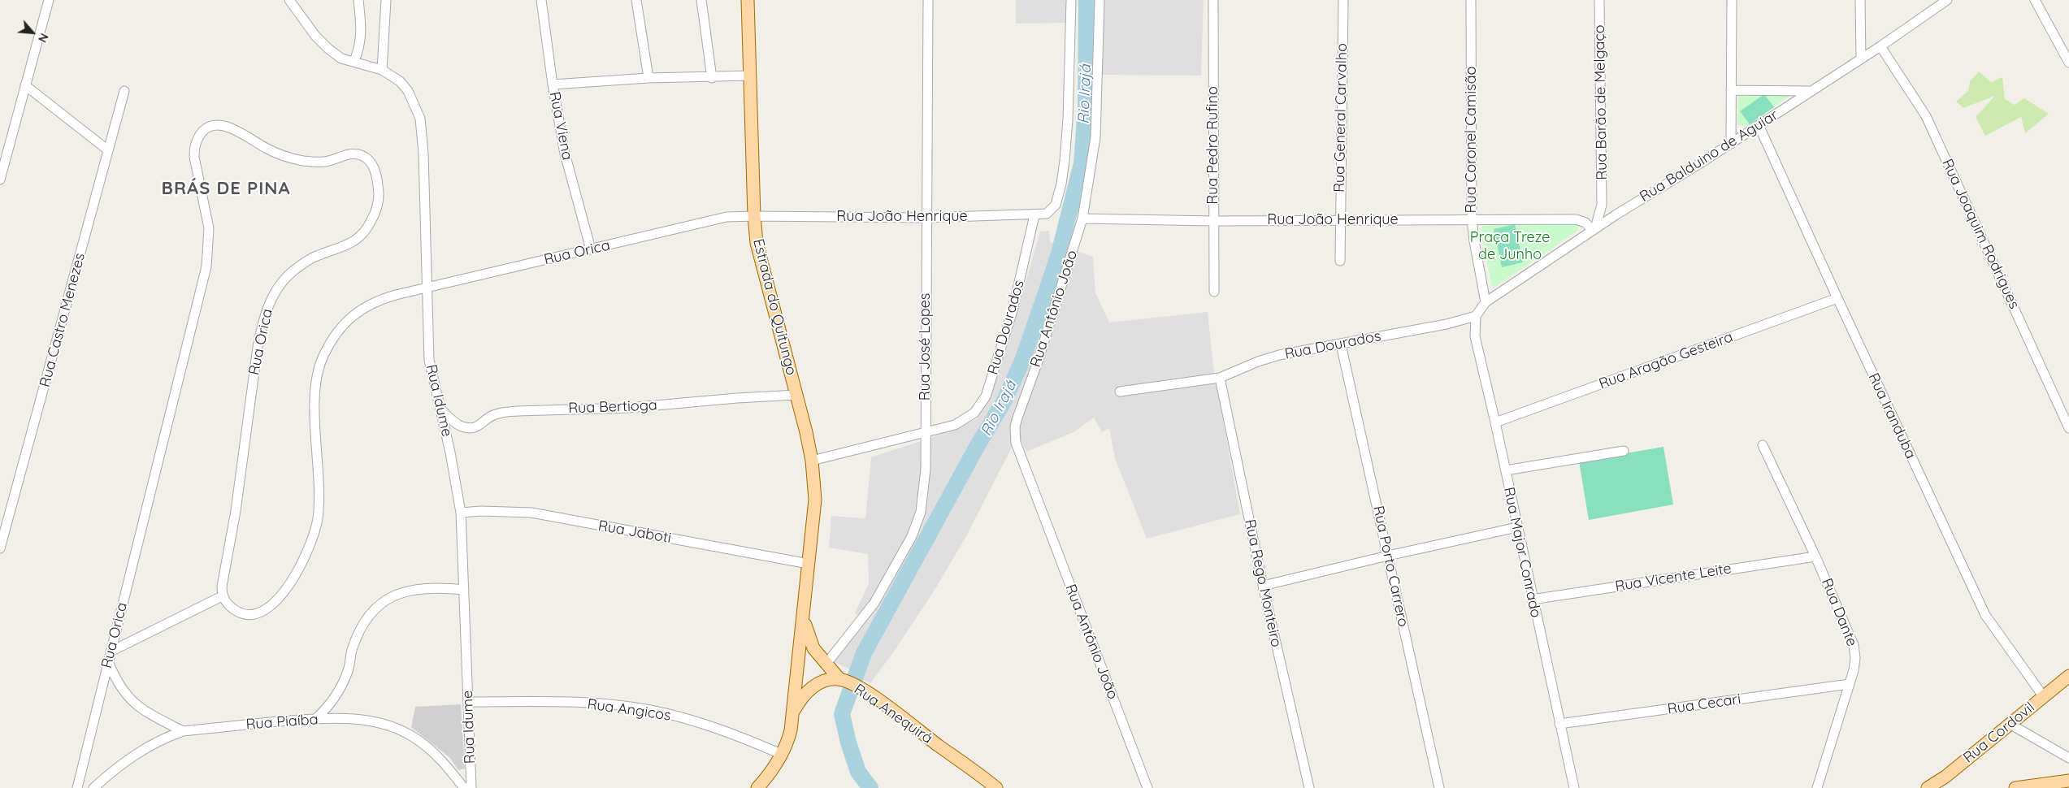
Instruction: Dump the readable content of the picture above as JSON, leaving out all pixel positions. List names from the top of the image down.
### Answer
{
  "streets": {
    "main road": ["Estrada do Quitungo", "Rua Anequirá", "Rua Cordovil"],
    "street": [
      "Rua Barão de Melgaço",
      "Rua General Carvalho",
      "Rua Viena",
      "Rua Coronel Camisão",
      "Rua Pedro Rufino",
      "Rua Balduino de Aguiar",
      "Rua João Henrique",
      "Rua Joaquim Rodrigues",
      "Rua Orica",
      "Rua Antônio João",
      "Rua Castro Menezes",
      "Rua Dourados",
      "Rua José Lopes",
      "Rua Aragão Gesteira",
      "Rua Idume",
      "Rua Bertioga",
      "Rua Iranduba",
      "Rua Jaboti",
      "Rua Major Conrado",
      "Rua Porto Carrero",
      "Rua Vicente Leite",
      "Rua Rego Monteiro",
      "Rua Dante",
      "Rua Cecari",
      "Rua Angicos",
      "Rua Piaíba"
    ]
  },
  "crossings": [
    ["Rua Barão de Melgaço", "Rua Balduino de Aguiar"],
    ["Rua General Carvalho", "Rua João Henrique"],
    ["Rua Viena", "Rua Orica"],
    ["Rua Coronel Camisão", "Rua Balduino de Aguiar"],
    ["Rua Coronel Camisão", "Rua João Henrique"],
    ["Rua Pedro Rufino", "Rua João Henrique"],
    ["Rua Balduino de Aguiar", "Rua Joaquim Rodrigues"],
    ["Rua Balduino de Aguiar", "Rua Dourados"],
    ["Rua Balduino de Aguiar", "Rua Iranduba"],
    ["Rua Balduino de Aguiar", "Rua Major Conrado"],
    ["Rua João Henrique", "Rua Orica"],
    ["Rua João Henrique", "Estrada do Quitungo"],
    ["Rua João Henrique", "Rua Antônio João"],
    ["Rua João Henrique", "Rua Dourados"],
    ["Rua João Henrique", "Rua José Lopes"],
    ["Rua Orica", "Estrada do Quitungo"],
    ["Rua Orica", "Rua Idume"],
    ["Estrada do Quitungo", "Rua Dourados"],
    ["Estrada do Quitungo", "Rua José Lopes"],
    ["Estrada do Quitungo", "Rua Bertioga"],
    ["Estrada do Quitungo", "Rua Jaboti"],
    ["Estrada do Quitungo", "Rua Angicos"],
    ["Estrada do Quitungo", "Rua Anequirá"],
    ["Rua Dourados", "Rua José Lopes"],
    ["Rua Dourados", "Rua Major Conrado"],
    ["Rua Dourados", "Rua Porto Carrero"],
    ["Rua Dourados", "Rua Rego Monteiro"],
    ["Rua Aragão Gesteira", "Rua Iranduba"],
    ["Rua Aragão Gesteira", "Rua Major Conrado"],
    ["Rua Idume", "Rua Bertioga"],
    ["Rua Idume", "Rua Jaboti"],
    ["Rua Idume", "Rua Angicos"],
    ["Rua Iranduba", "Rua Cordovil"],
    ["Rua Major Conrado", "Rua Vicente Leite"],
    ["Rua Major Conrado", "Rua Cecari"],
    ["Rua Vicente Leite", "Rua Dante"],
    ["Rua Dante", "Rua Cecari"]
  ],
  "districts": ["BRÁS DE PINA"],
  "water": ["Rio Irajá"],
  "parks": ["Praça Treze de Junho"],
  "north": "bottom right"
}
